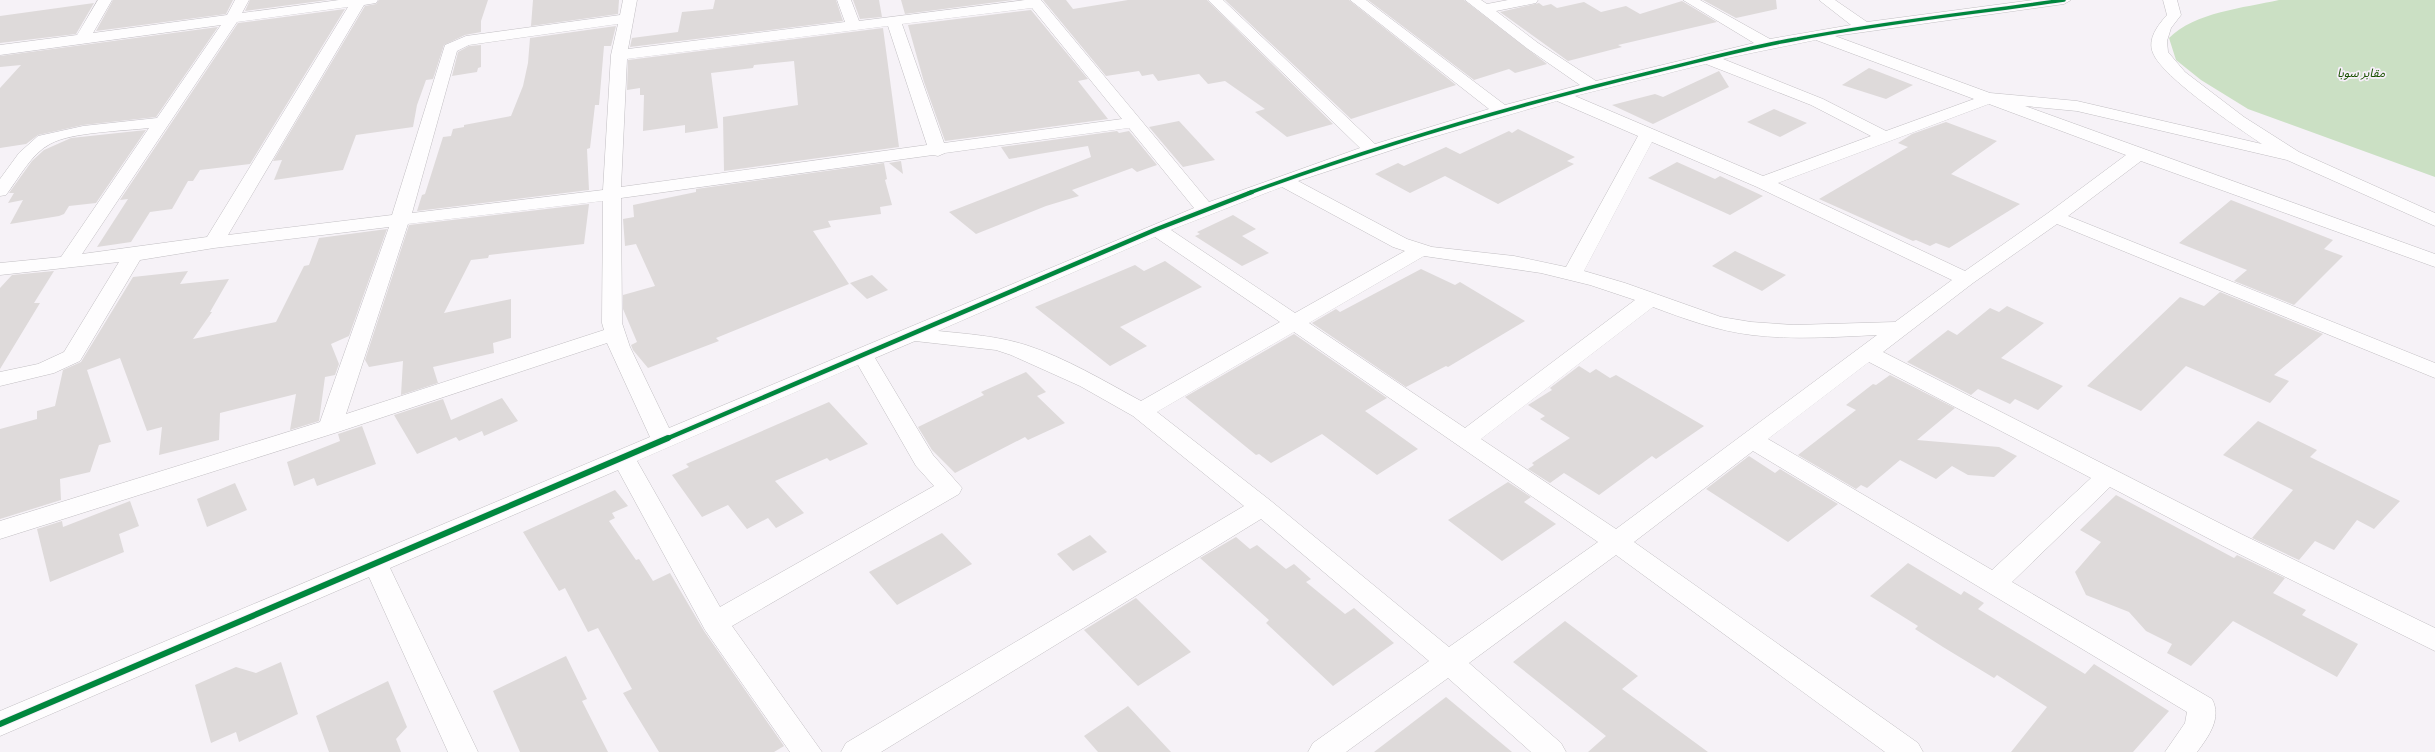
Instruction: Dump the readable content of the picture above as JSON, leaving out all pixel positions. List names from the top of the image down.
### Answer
{
  "parks": ["مقابر سوبا"]
}
